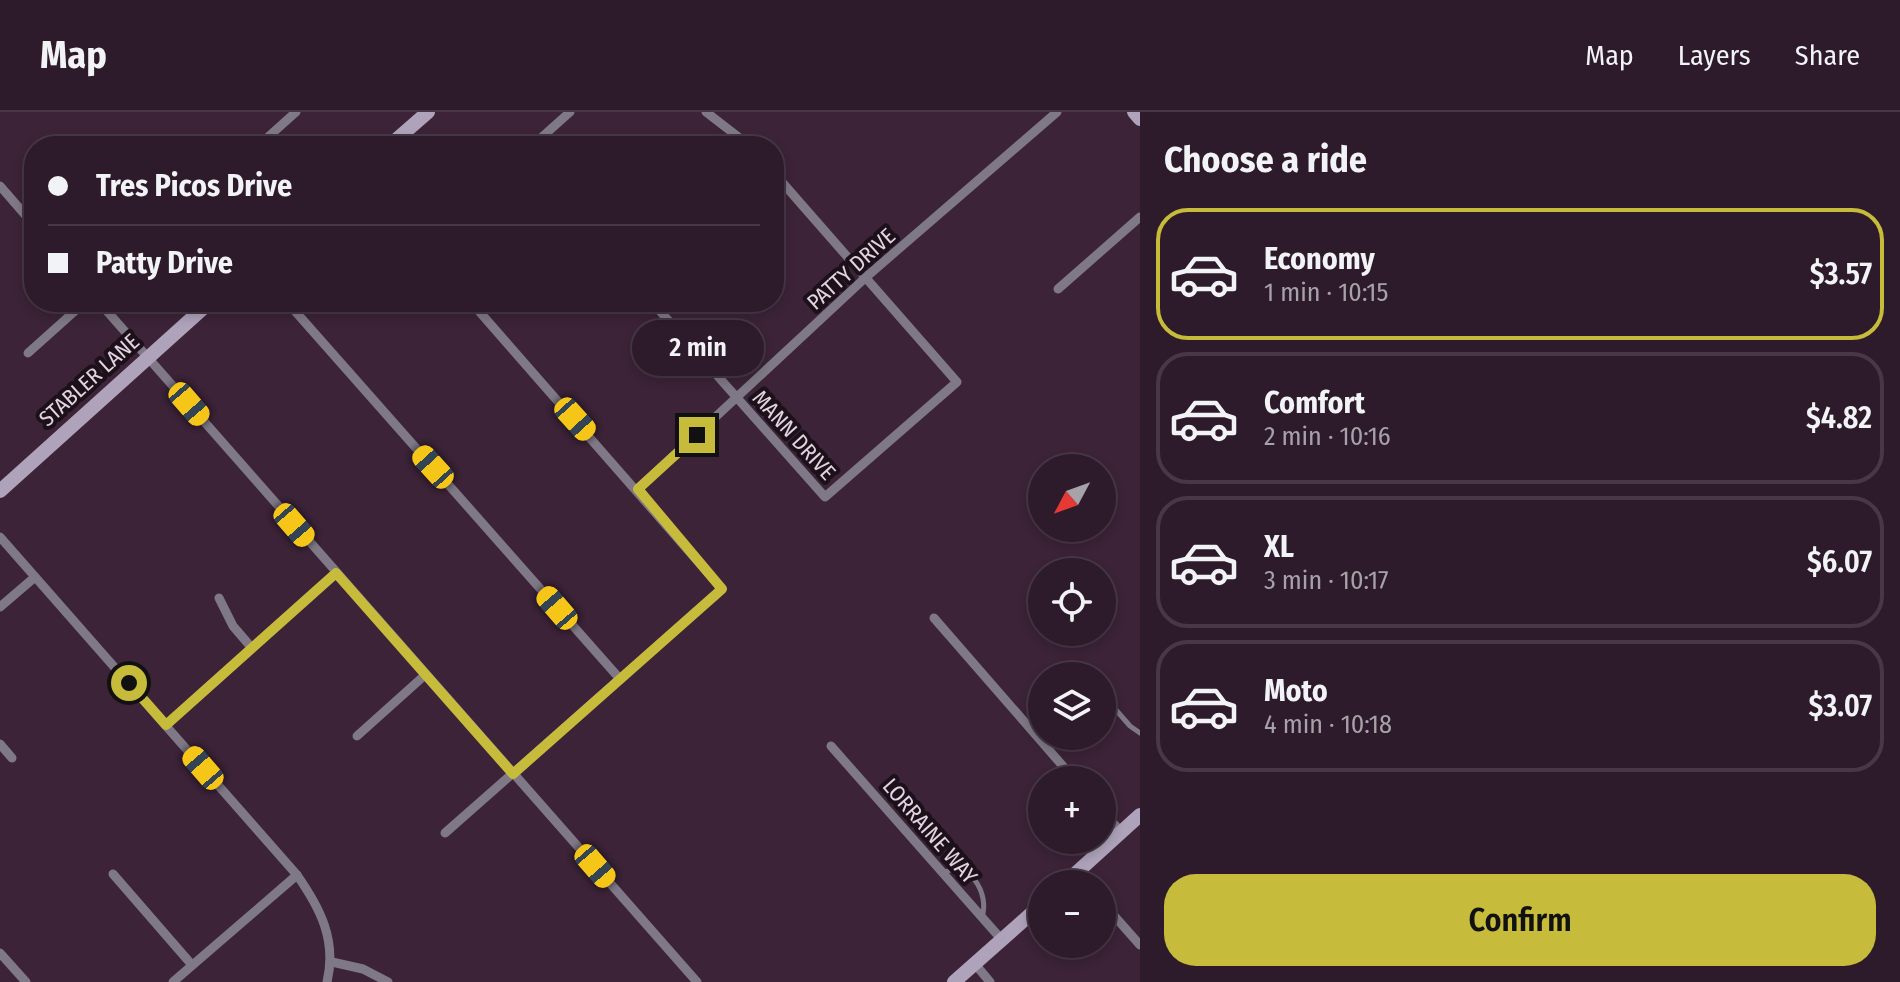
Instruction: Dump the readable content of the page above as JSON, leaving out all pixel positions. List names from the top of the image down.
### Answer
{
  "streets": {
    "street": [
      "PATTY DRIVE",
      "STABLER LANE",
      "MANN DRIVE",
      "LORRAINE WAY"
    ]
  },
  "crossings": [
    ["PATTY DRIVE", "MANN DRIVE"]
  ],
  "north": "bottom left",
  "page": {
    "header": "Map",
    "nav": ["Map", "Layers", "Share"],
    "heading": "Choose a ride",
    "banner": ["Tres Picos Drive", "Patty Drive"],
    "list": [
      {
        "name": "Economy",
        "note": "1 min · 10:15",
        "value": "$3.57"
      },
      {
        "name": "Comfort",
        "note": "2 min · 10:16",
        "value": "$4.82"
      },
      {
        "name": "XL",
        "note": "3 min · 10:17",
        "value": "$6.07"
      },
      {
        "name": "Moto",
        "note": "4 min · 10:18",
        "value": "$3.07"
      }
    ],
    "bubble": "2 min",
    "map_buttons": ["+", "−"],
    "buttons": "Confirm"
  }
}
